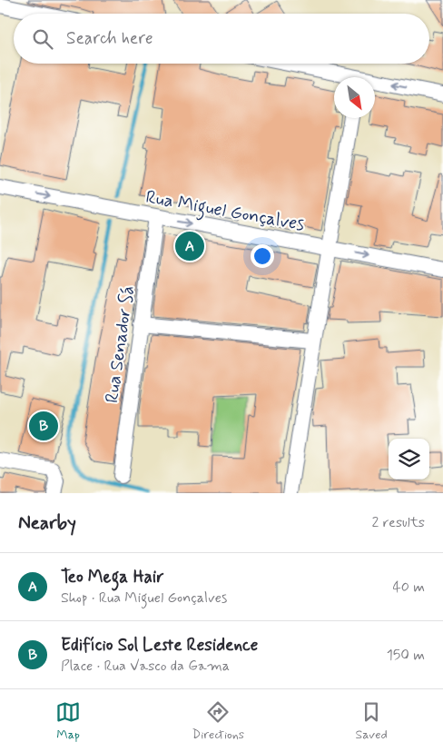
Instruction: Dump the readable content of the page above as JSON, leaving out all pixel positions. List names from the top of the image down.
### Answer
{
  "streets": {
    "street": ["Rua Miguel Gonçalves", "Rua Senador Sá"]
  },
  "crossings": [
    ["Rua Miguel Gonçalves", "Rua Senador Sá"]
  ],
  "north": "bottom right",
  "page": {
    "search": "Search here",
    "pins": ["A", "B"],
    "heading": ["Nearby", "2 results"],
    "list": [
      {
        "mark": "A",
        "name": "Teo Mega Hair",
        "note": "Shop · Rua Miguel Gonçalves",
        "value": "40 m"
      },
      {
        "mark": "B",
        "name": "Edifício Sol Leste Residence",
        "note": "Place · Rua Vasco da Gama",
        "value": "150 m"
      }
    ],
    "nav": ["Map", "Directions", "Saved"]
  }
}
